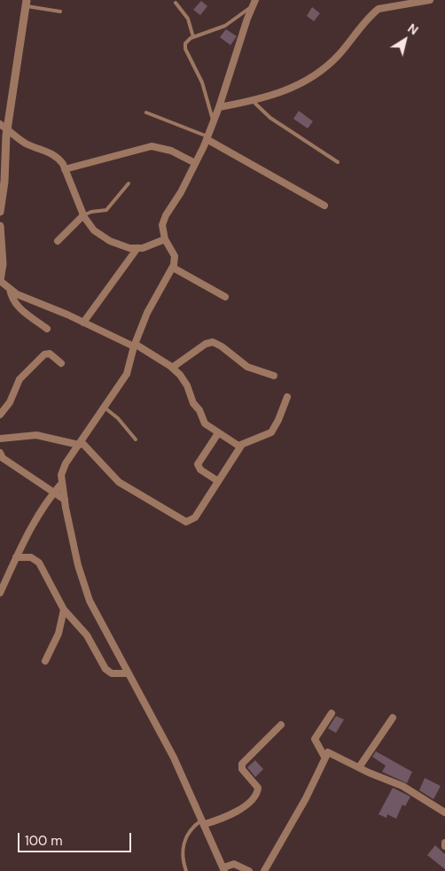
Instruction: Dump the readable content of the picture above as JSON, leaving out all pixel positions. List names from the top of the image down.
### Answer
{
  "scale_bar": "100 m",
  "north": "top right"
}
